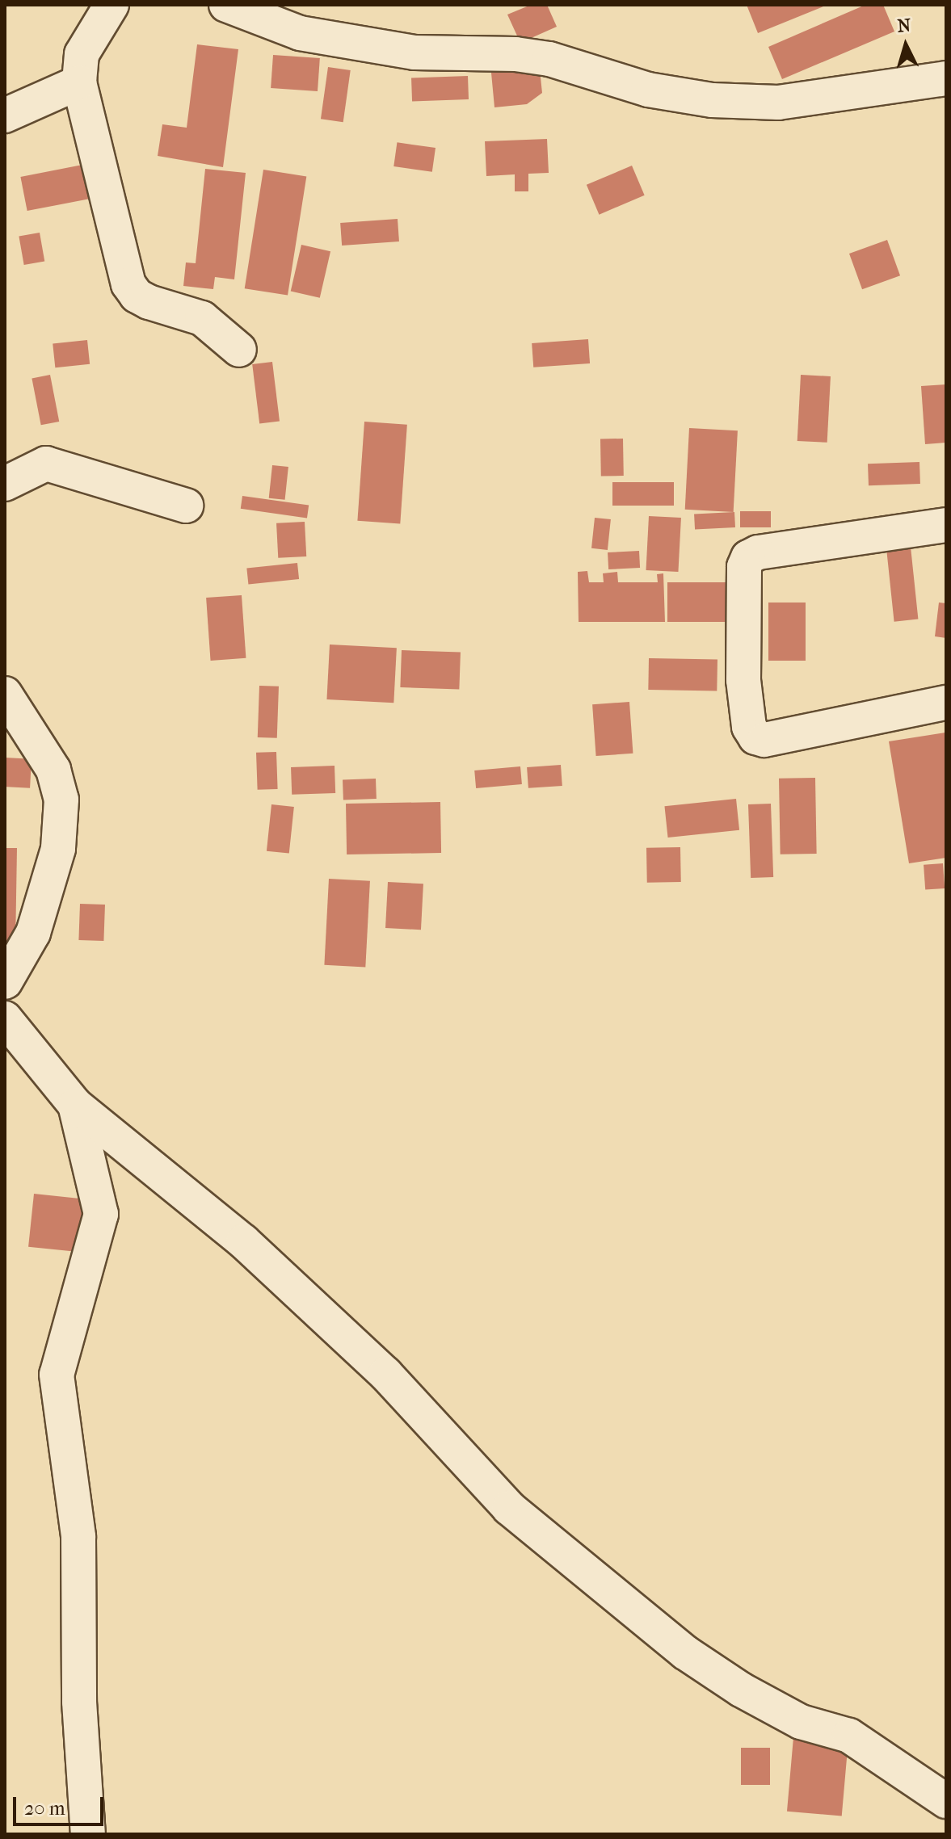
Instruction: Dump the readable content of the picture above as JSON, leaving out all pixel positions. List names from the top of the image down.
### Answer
{
  "scale_bar": "20 m",
  "north": "top"
}
